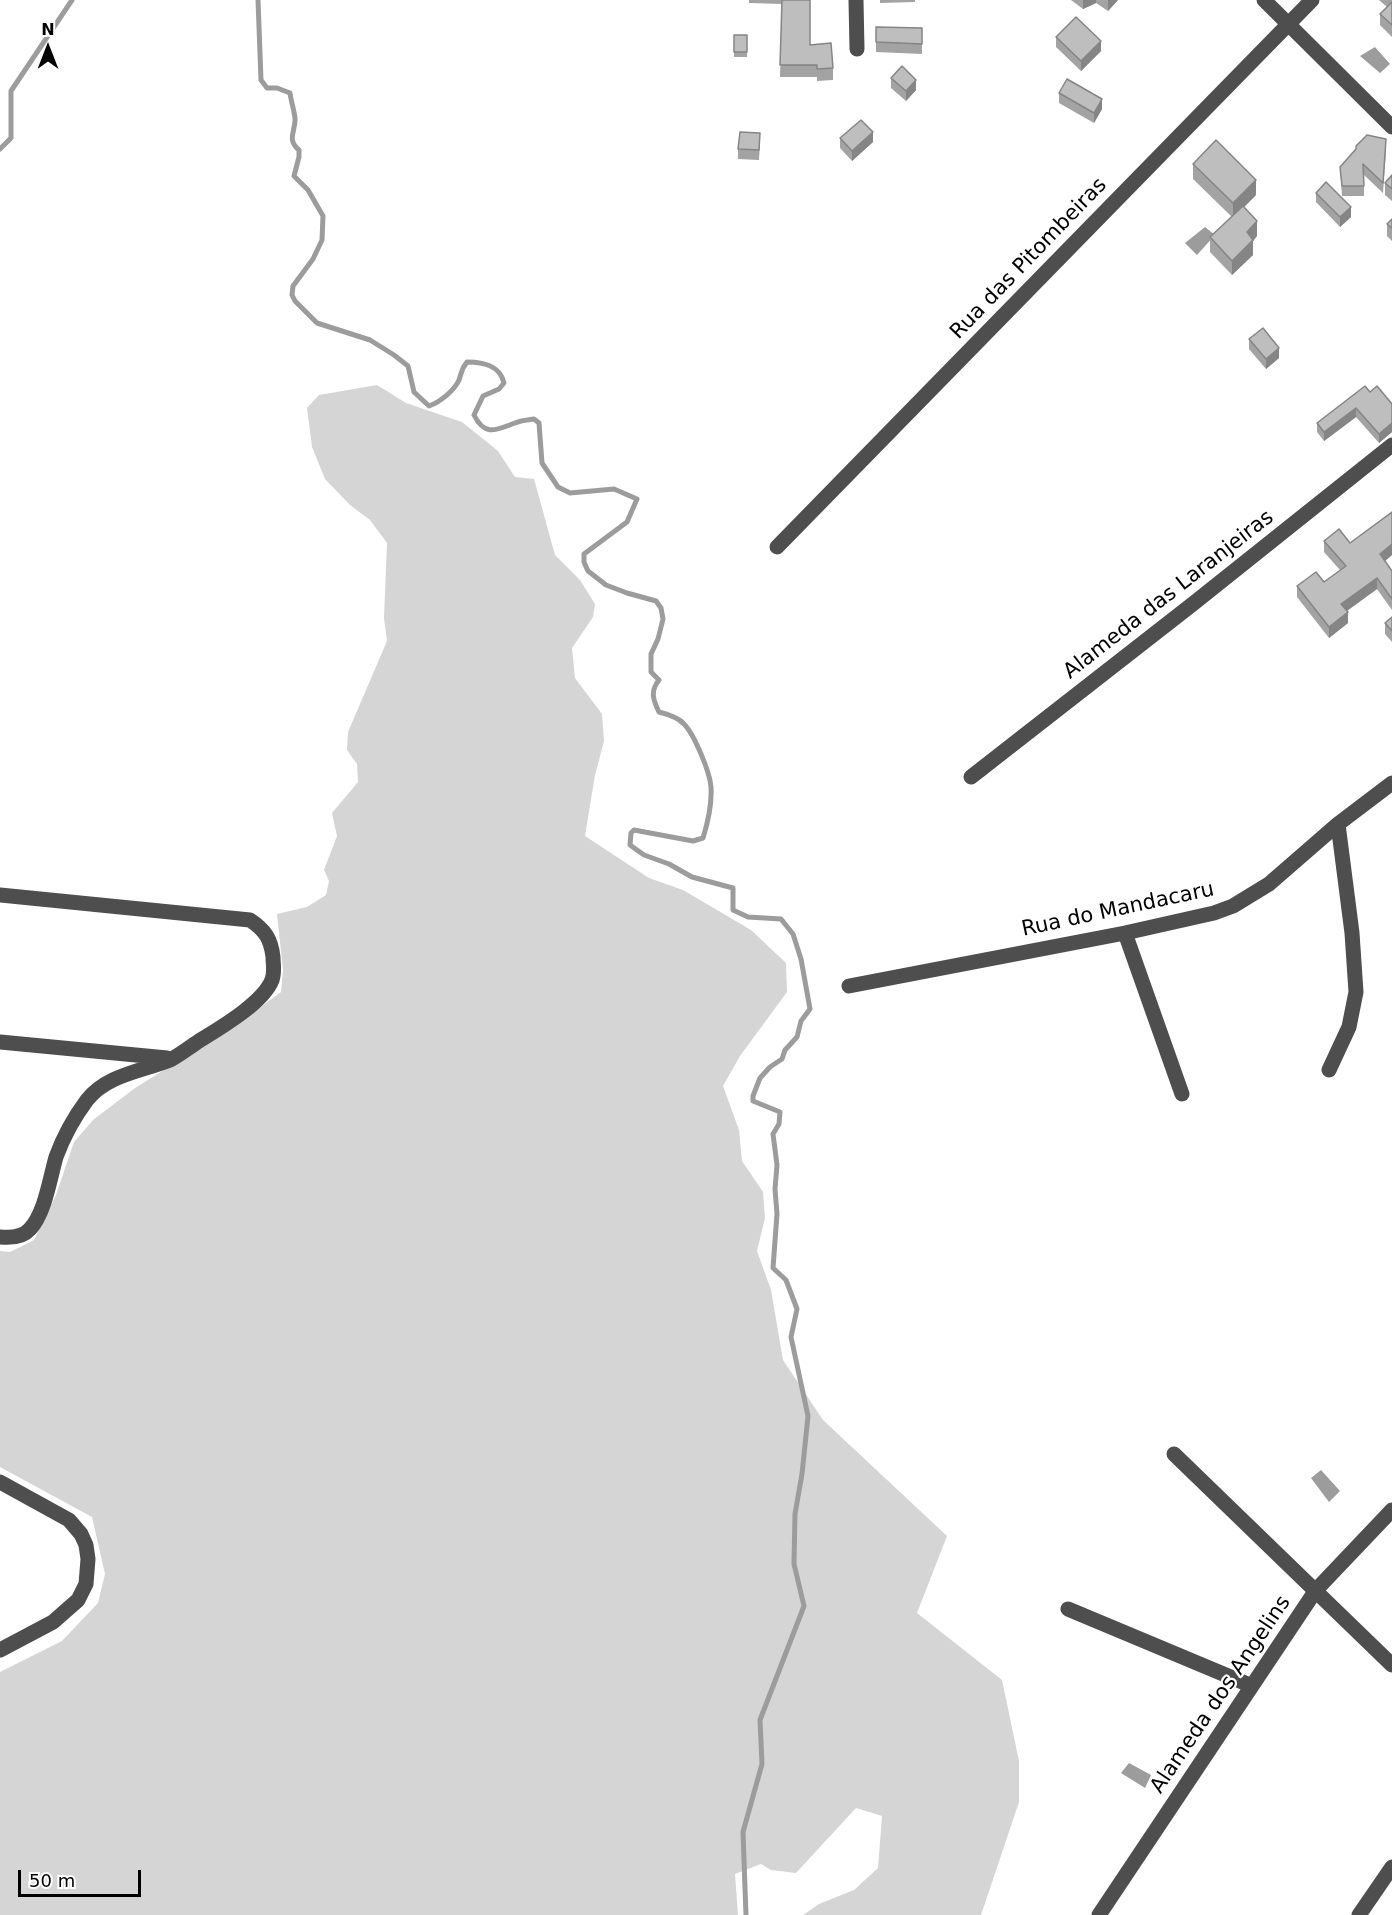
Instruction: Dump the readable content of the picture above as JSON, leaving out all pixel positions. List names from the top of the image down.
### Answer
{
  "streets": {
    "street": [
      "Rua das Pitombeiras",
      "Alameda das Laranjeiras",
      "Rua do Mandacaru",
      "Alameda dos Angelins"
    ]
  },
  "scale_bar": "50 m",
  "north": "top"
}
